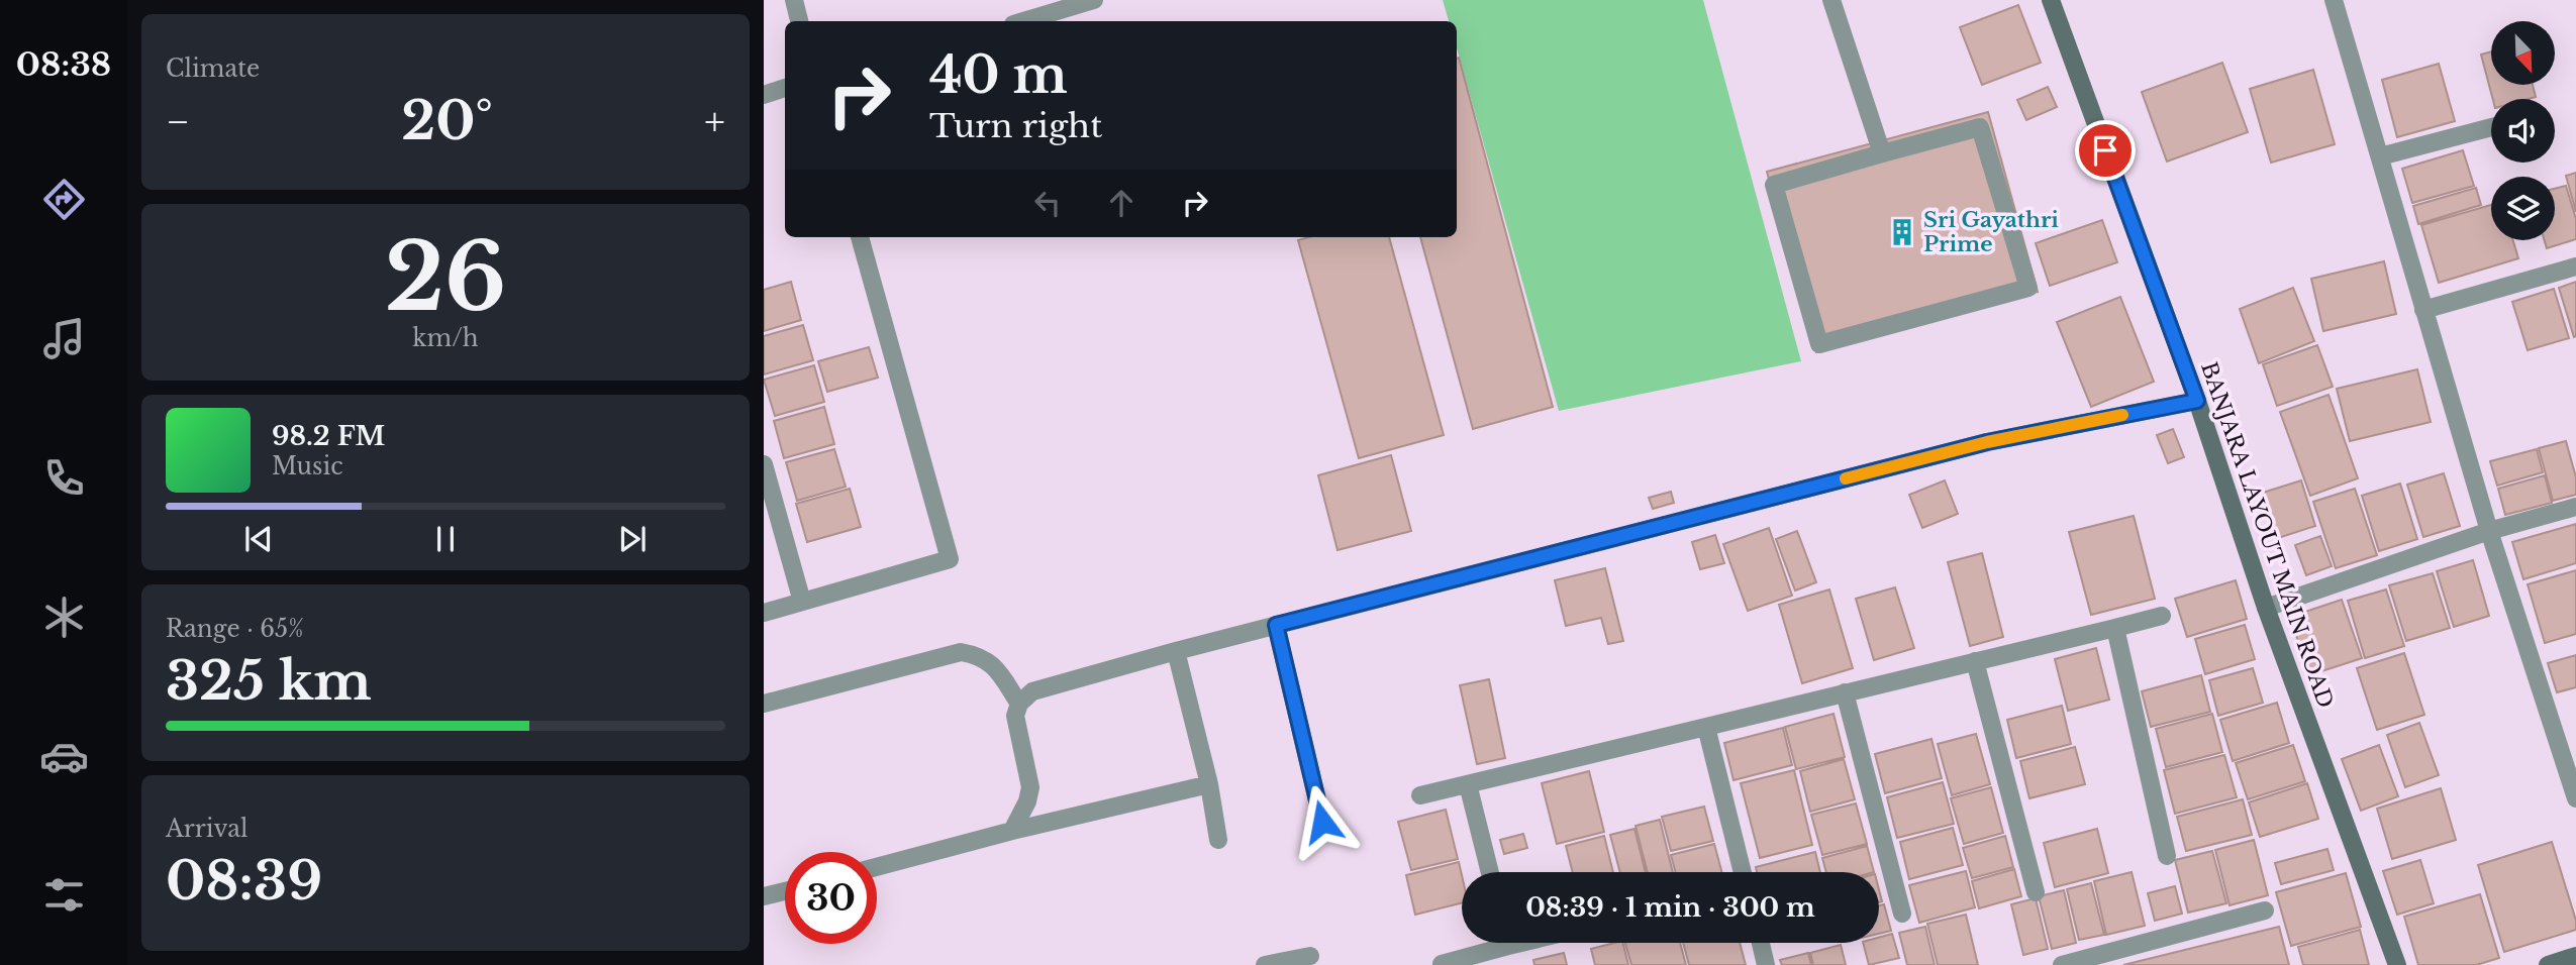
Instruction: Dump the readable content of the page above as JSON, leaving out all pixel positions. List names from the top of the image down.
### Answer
{
  "streets": {
    "street": ["BANJARA LAYOUT MAIN ROAD"]
  },
  "places": {
    "building": ["Sri Gayathri Prime"]
  },
  "north": "bottom right",
  "page": {
    "tabs": "08:38",
    "tile": [
      "Climate",
      ["26", "km/h"],
      ["Range · 65%", "325 km"],
      ["Arrival", "08:39"]
    ],
    "turn": ["40 m", "Turn right"],
    "heat": ["−", "20°", "+"],
    "song": ["98.2 FM", "Music"],
    "limit": "30",
    "trip": "08:39 · 1 min · 300 m"
  }
}
